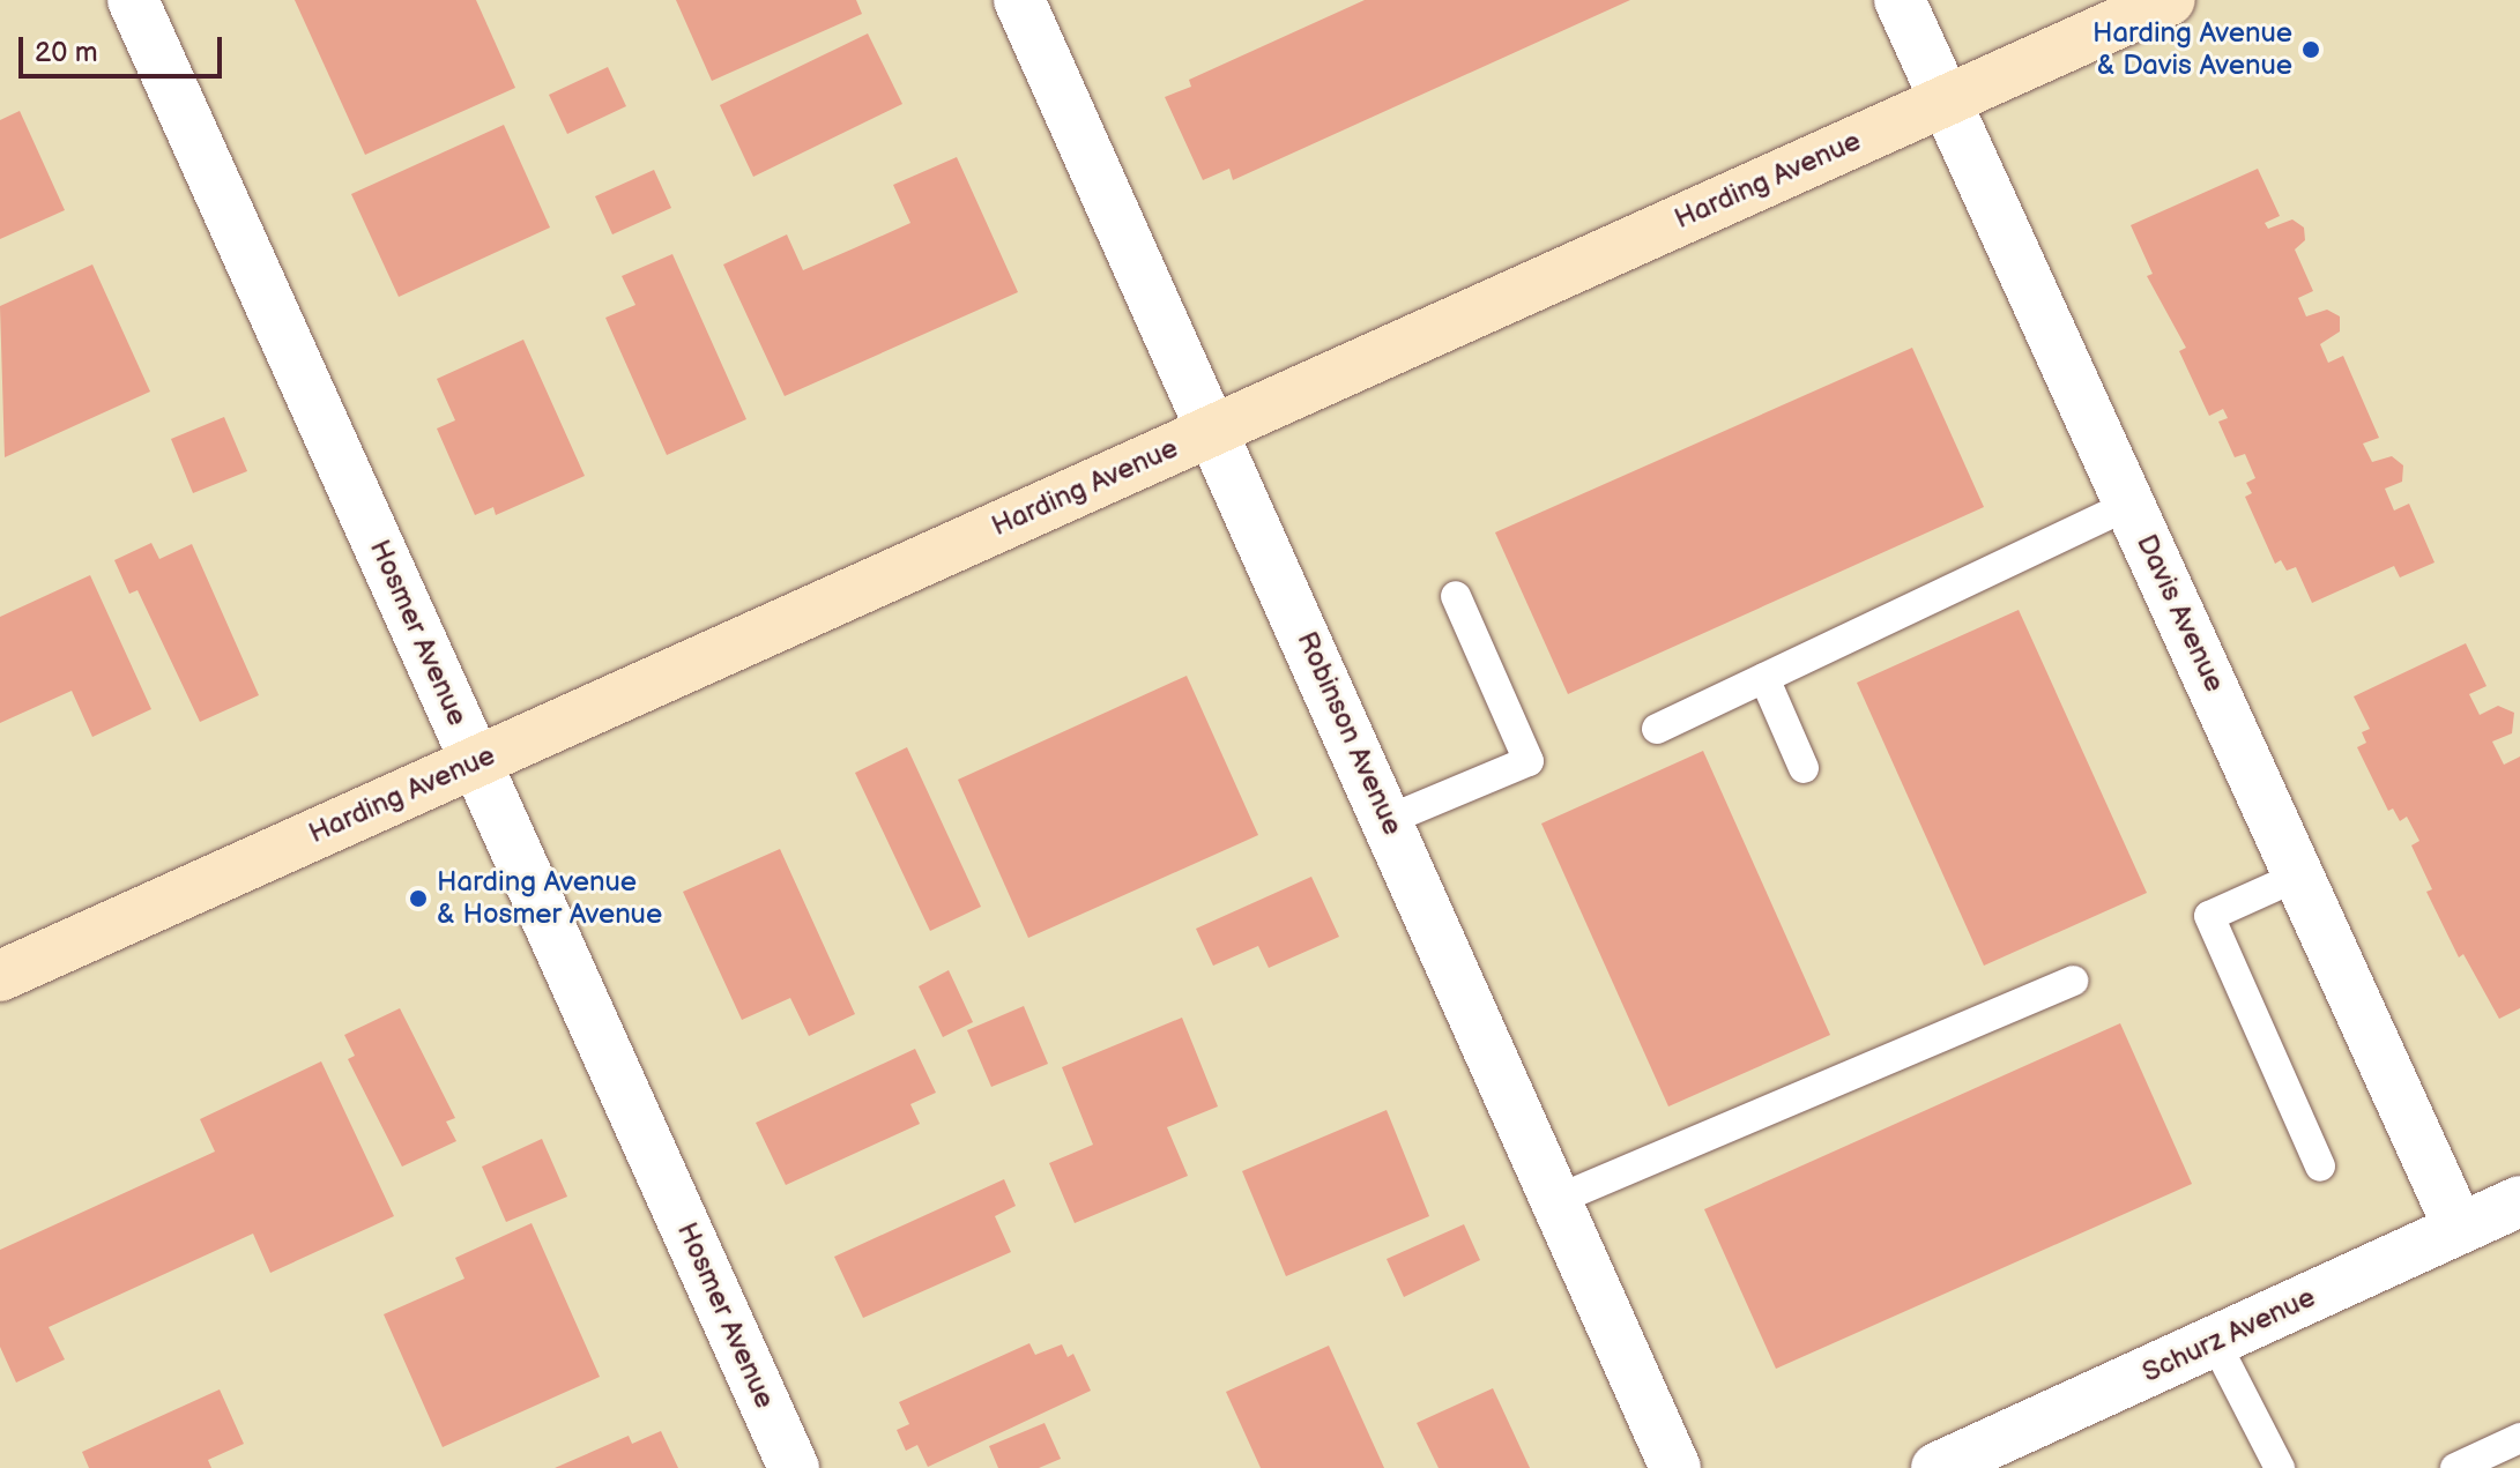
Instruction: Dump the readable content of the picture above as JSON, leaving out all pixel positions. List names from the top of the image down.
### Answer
{
  "streets": {
    "street": [
      "Harding Avenue",
      "Davis Avenue",
      "Hosmer Avenue",
      "Robinson Avenue",
      "Schurz Avenue"
    ]
  },
  "crossings": [
    ["Harding Avenue", "Davis Avenue"],
    ["Harding Avenue", "Hosmer Avenue"],
    ["Harding Avenue", "Robinson Avenue"],
    ["Davis Avenue", "Schurz Avenue"]
  ],
  "places": ["Harding Avenue & Davis Avenue", "Harding Avenue & Hosmer Avenue"],
  "scale_bar": "20 m"
}
